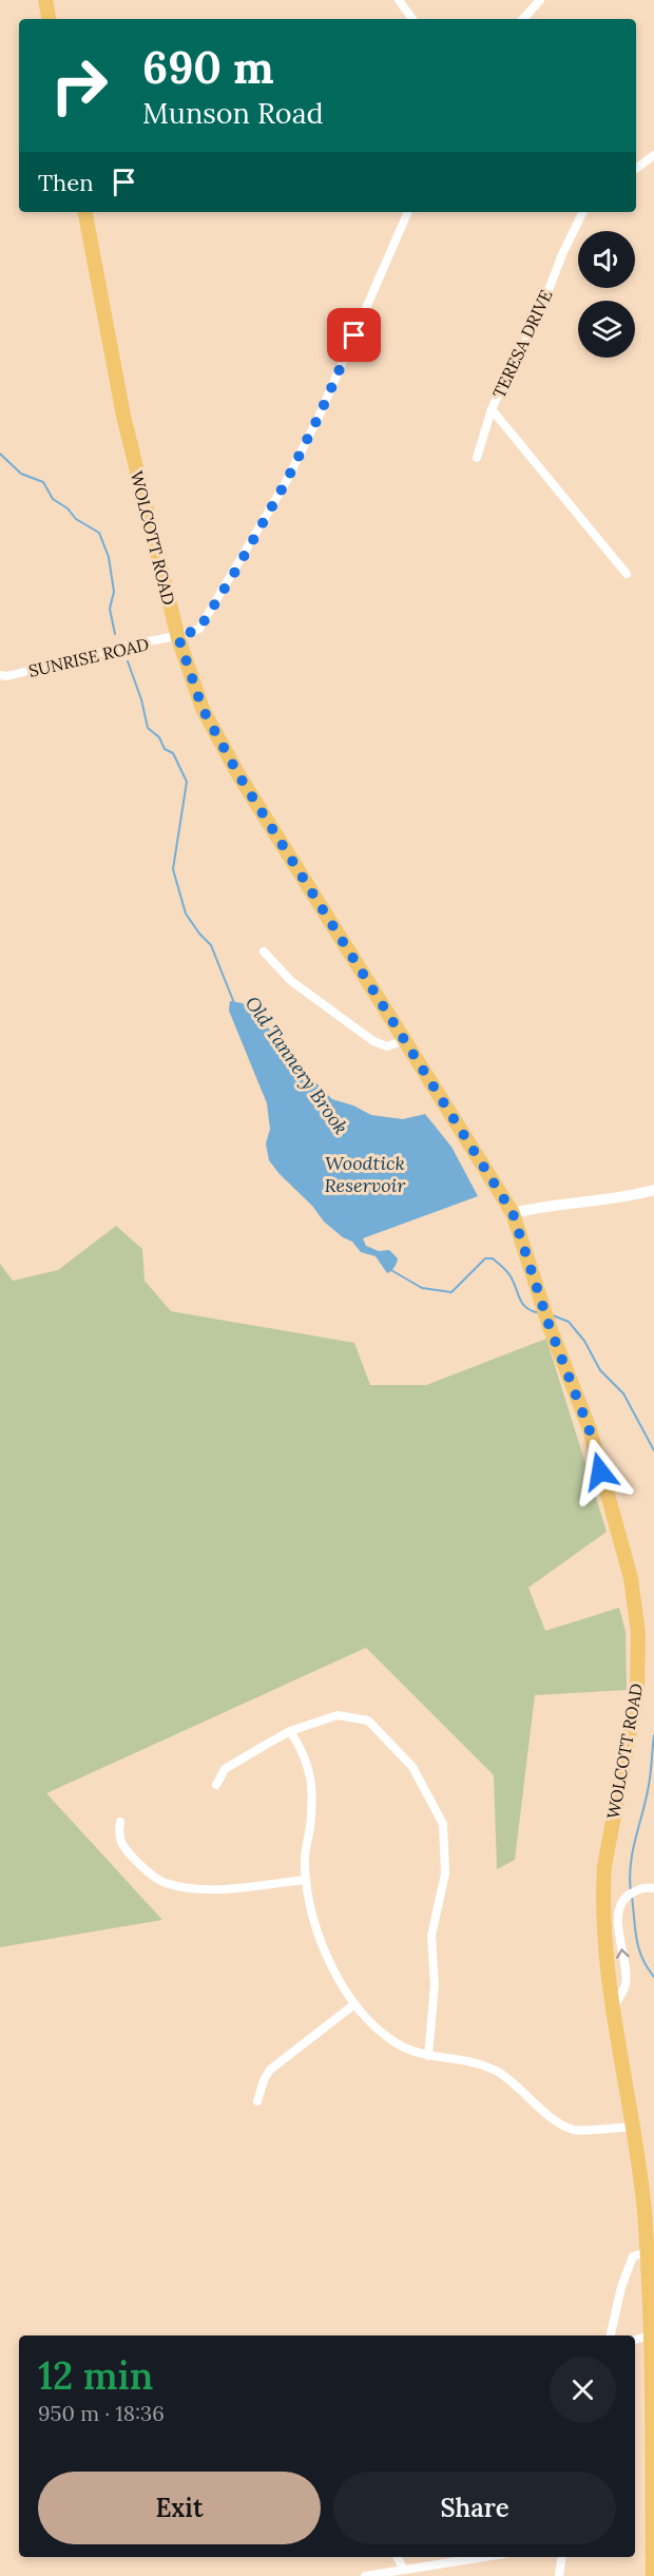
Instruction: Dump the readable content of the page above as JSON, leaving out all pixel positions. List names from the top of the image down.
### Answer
{
  "streets": {
    "main road": ["WOLCOTT ROAD"],
    "street": ["TERESA DRIVE", "SUNRISE ROAD"]
  },
  "crossings": [
    ["WOLCOTT ROAD", "SUNRISE ROAD"]
  ],
  "water": ["Old Tannery Brook", "Woodtick Reservoir"],
  "page": {
    "turn": ["690 m", "Munson Road"],
    "then": "Then",
    "heading": ["12 min", "950 m · 18:36"],
    "buttons": ["Exit", "Share"]
  }
}
